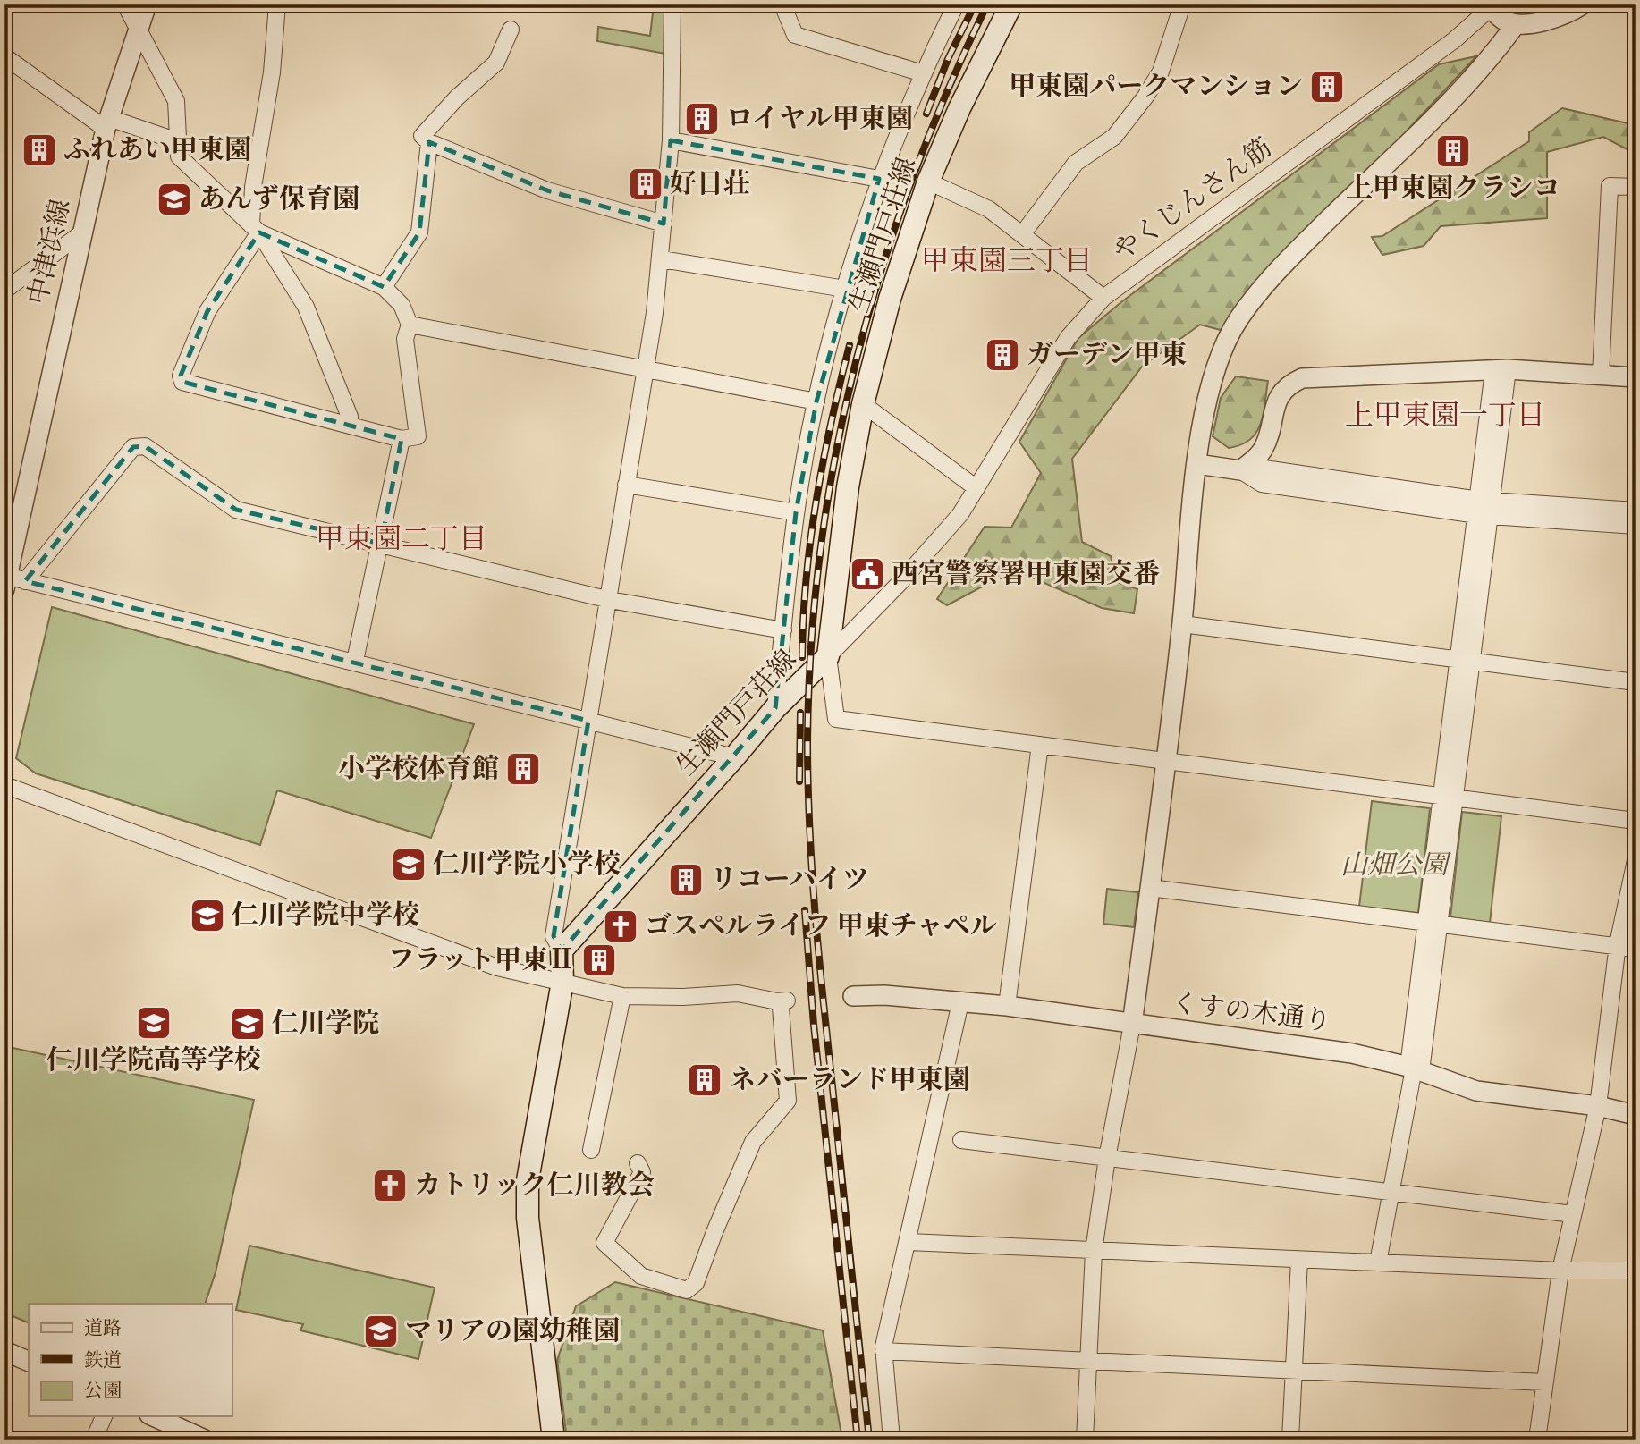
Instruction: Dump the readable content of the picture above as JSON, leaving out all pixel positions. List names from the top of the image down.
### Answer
{
  "streets": {
    "main road": ["生瀬門戸荘線"],
    "street": ["やくじんさん筋", "中津浜線", "くすの木通り"]
  },
  "crossings": [
    ["やくじんさん筋", "生瀬門戸荘線"]
  ],
  "districts": ["甲東園三丁目", "上甲東園一丁目", "甲東園二丁目"],
  "parks": ["山畑公園"],
  "places": {
    "building": [
      "甲東園パークマンション",
      "ロイヤル甲東園",
      "ふれあい甲東園",
      "上甲東園クラシコ",
      "好日荘",
      "ガーデン甲東",
      "小学校体育館",
      "リコーハイツ",
      "フラット甲東Ⅱ",
      "ネバーランド甲東園"
    ],
    "school or university": [
      "あんず保育園",
      "仁川学院小学校",
      "仁川学院中学校",
      "仁川学院高等学校",
      "仁川学院",
      "マリアの園幼稚園"
    ],
    "public building": ["西宮警察署甲東園交番"],
    "church": ["ゴスペルライフ 甲東チャペル", "カトリック仁川教会"]
  },
  "legend": ["道路", "鉄道", "公園"]
}
